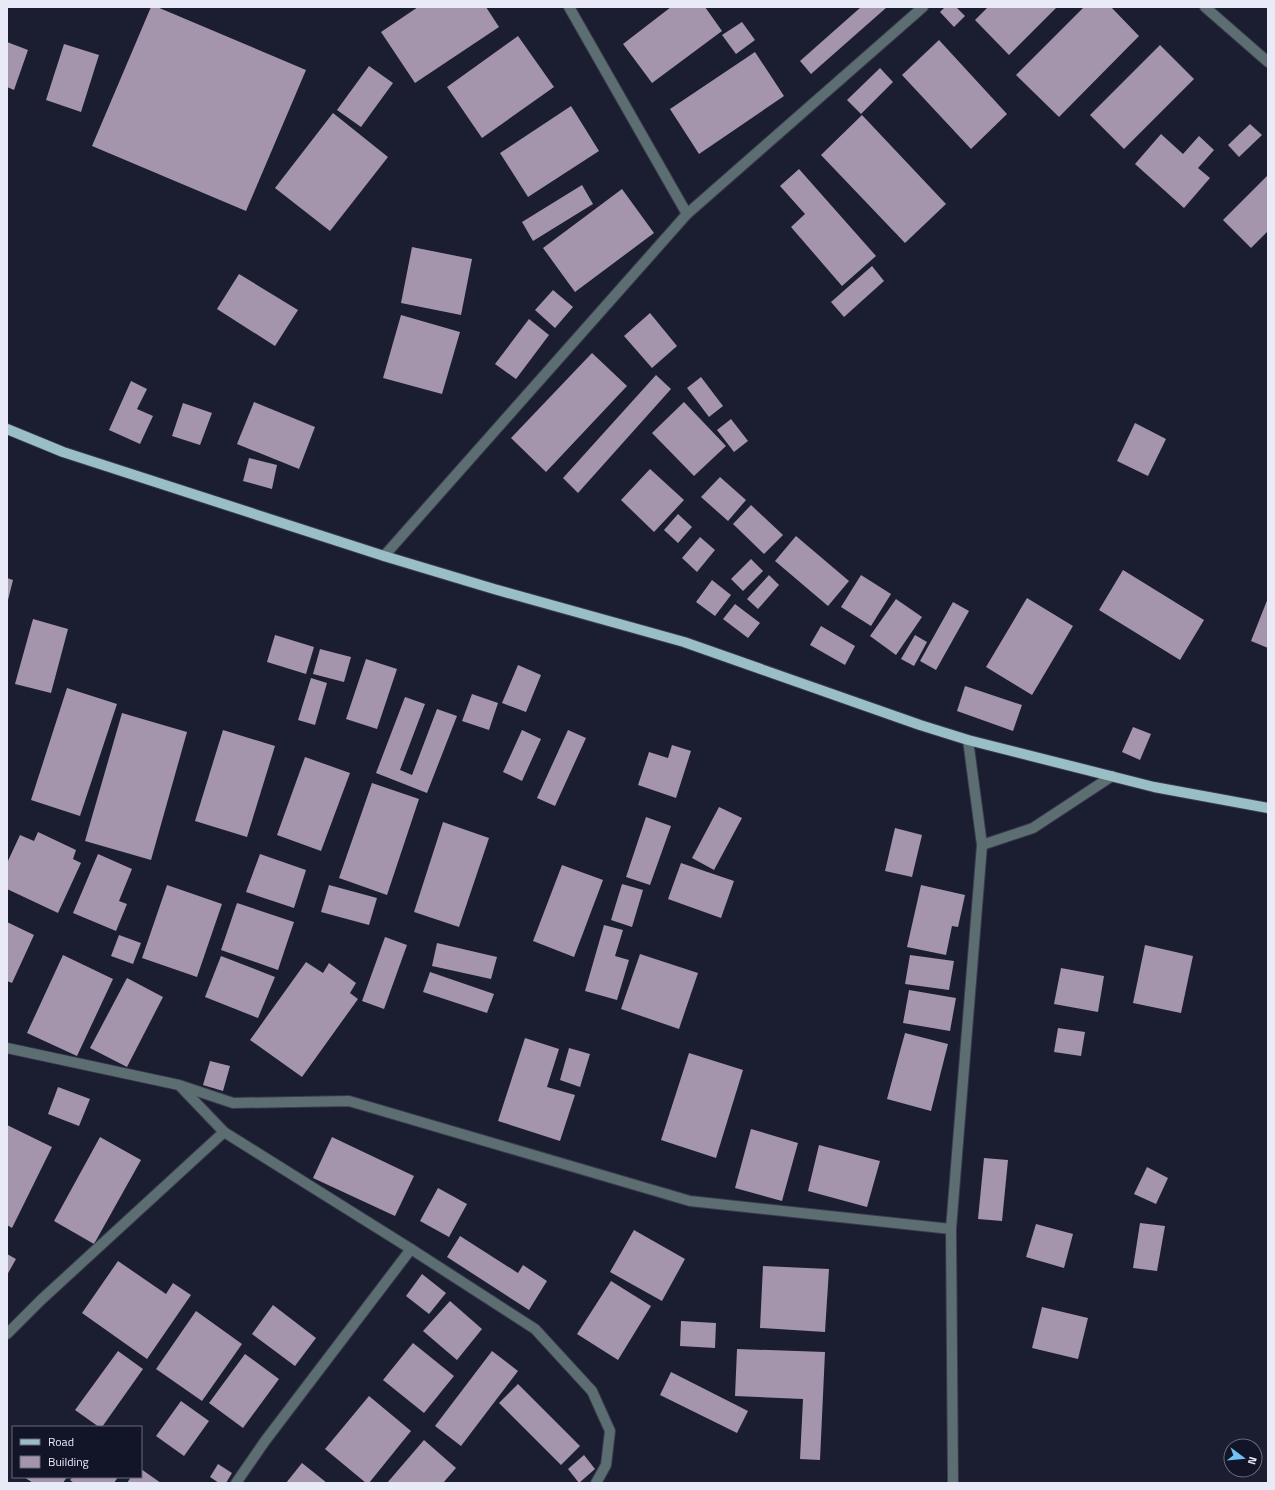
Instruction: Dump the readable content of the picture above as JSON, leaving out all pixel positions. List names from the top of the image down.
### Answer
{
  "legend": ["Road", "Building"],
  "north": "right"
}
